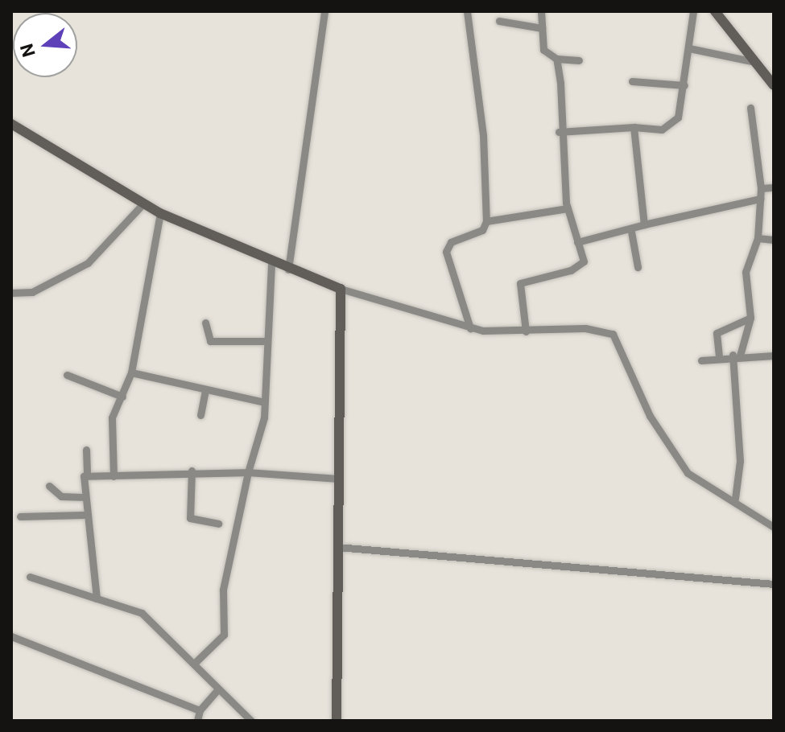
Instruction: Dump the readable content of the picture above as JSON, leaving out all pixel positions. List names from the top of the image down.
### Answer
{
  "north": "left"
}
